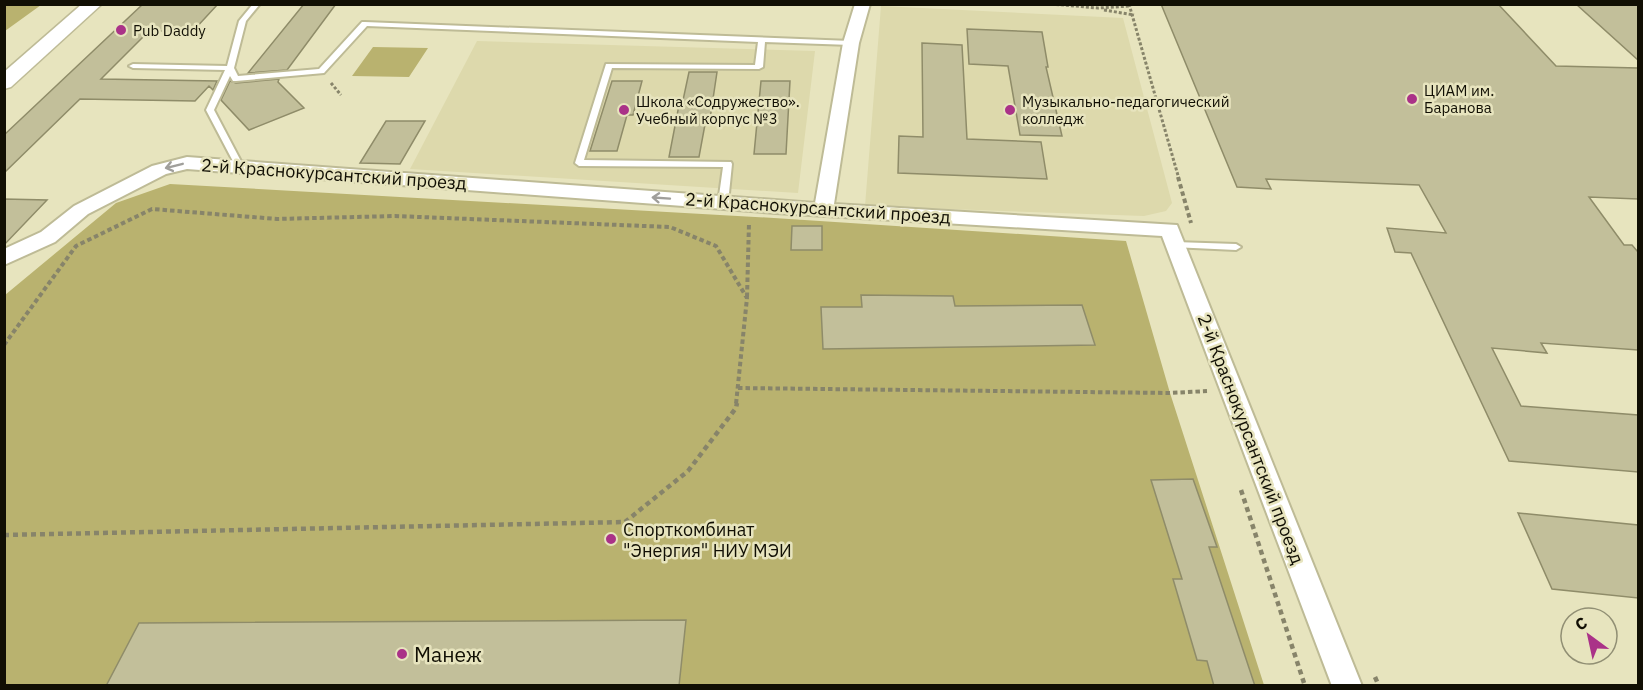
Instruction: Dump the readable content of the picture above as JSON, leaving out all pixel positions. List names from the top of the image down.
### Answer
{
  "streets": {
    "street": ["2-й Краснокурсантский проезд"]
  },
  "one_way": ["2-й Краснокурсантский проезд"],
  "places": [
    "Pub Daddy",
    "ЦИАМ им. Баранова",
    "Школа «Содружество». Учебный корпус №3",
    "Музыкально-педагогический колледж",
    "Спорткомбинат \"Энергия\" НИУ МЭИ",
    "Манеж"
  ],
  "north": "top left"
}
